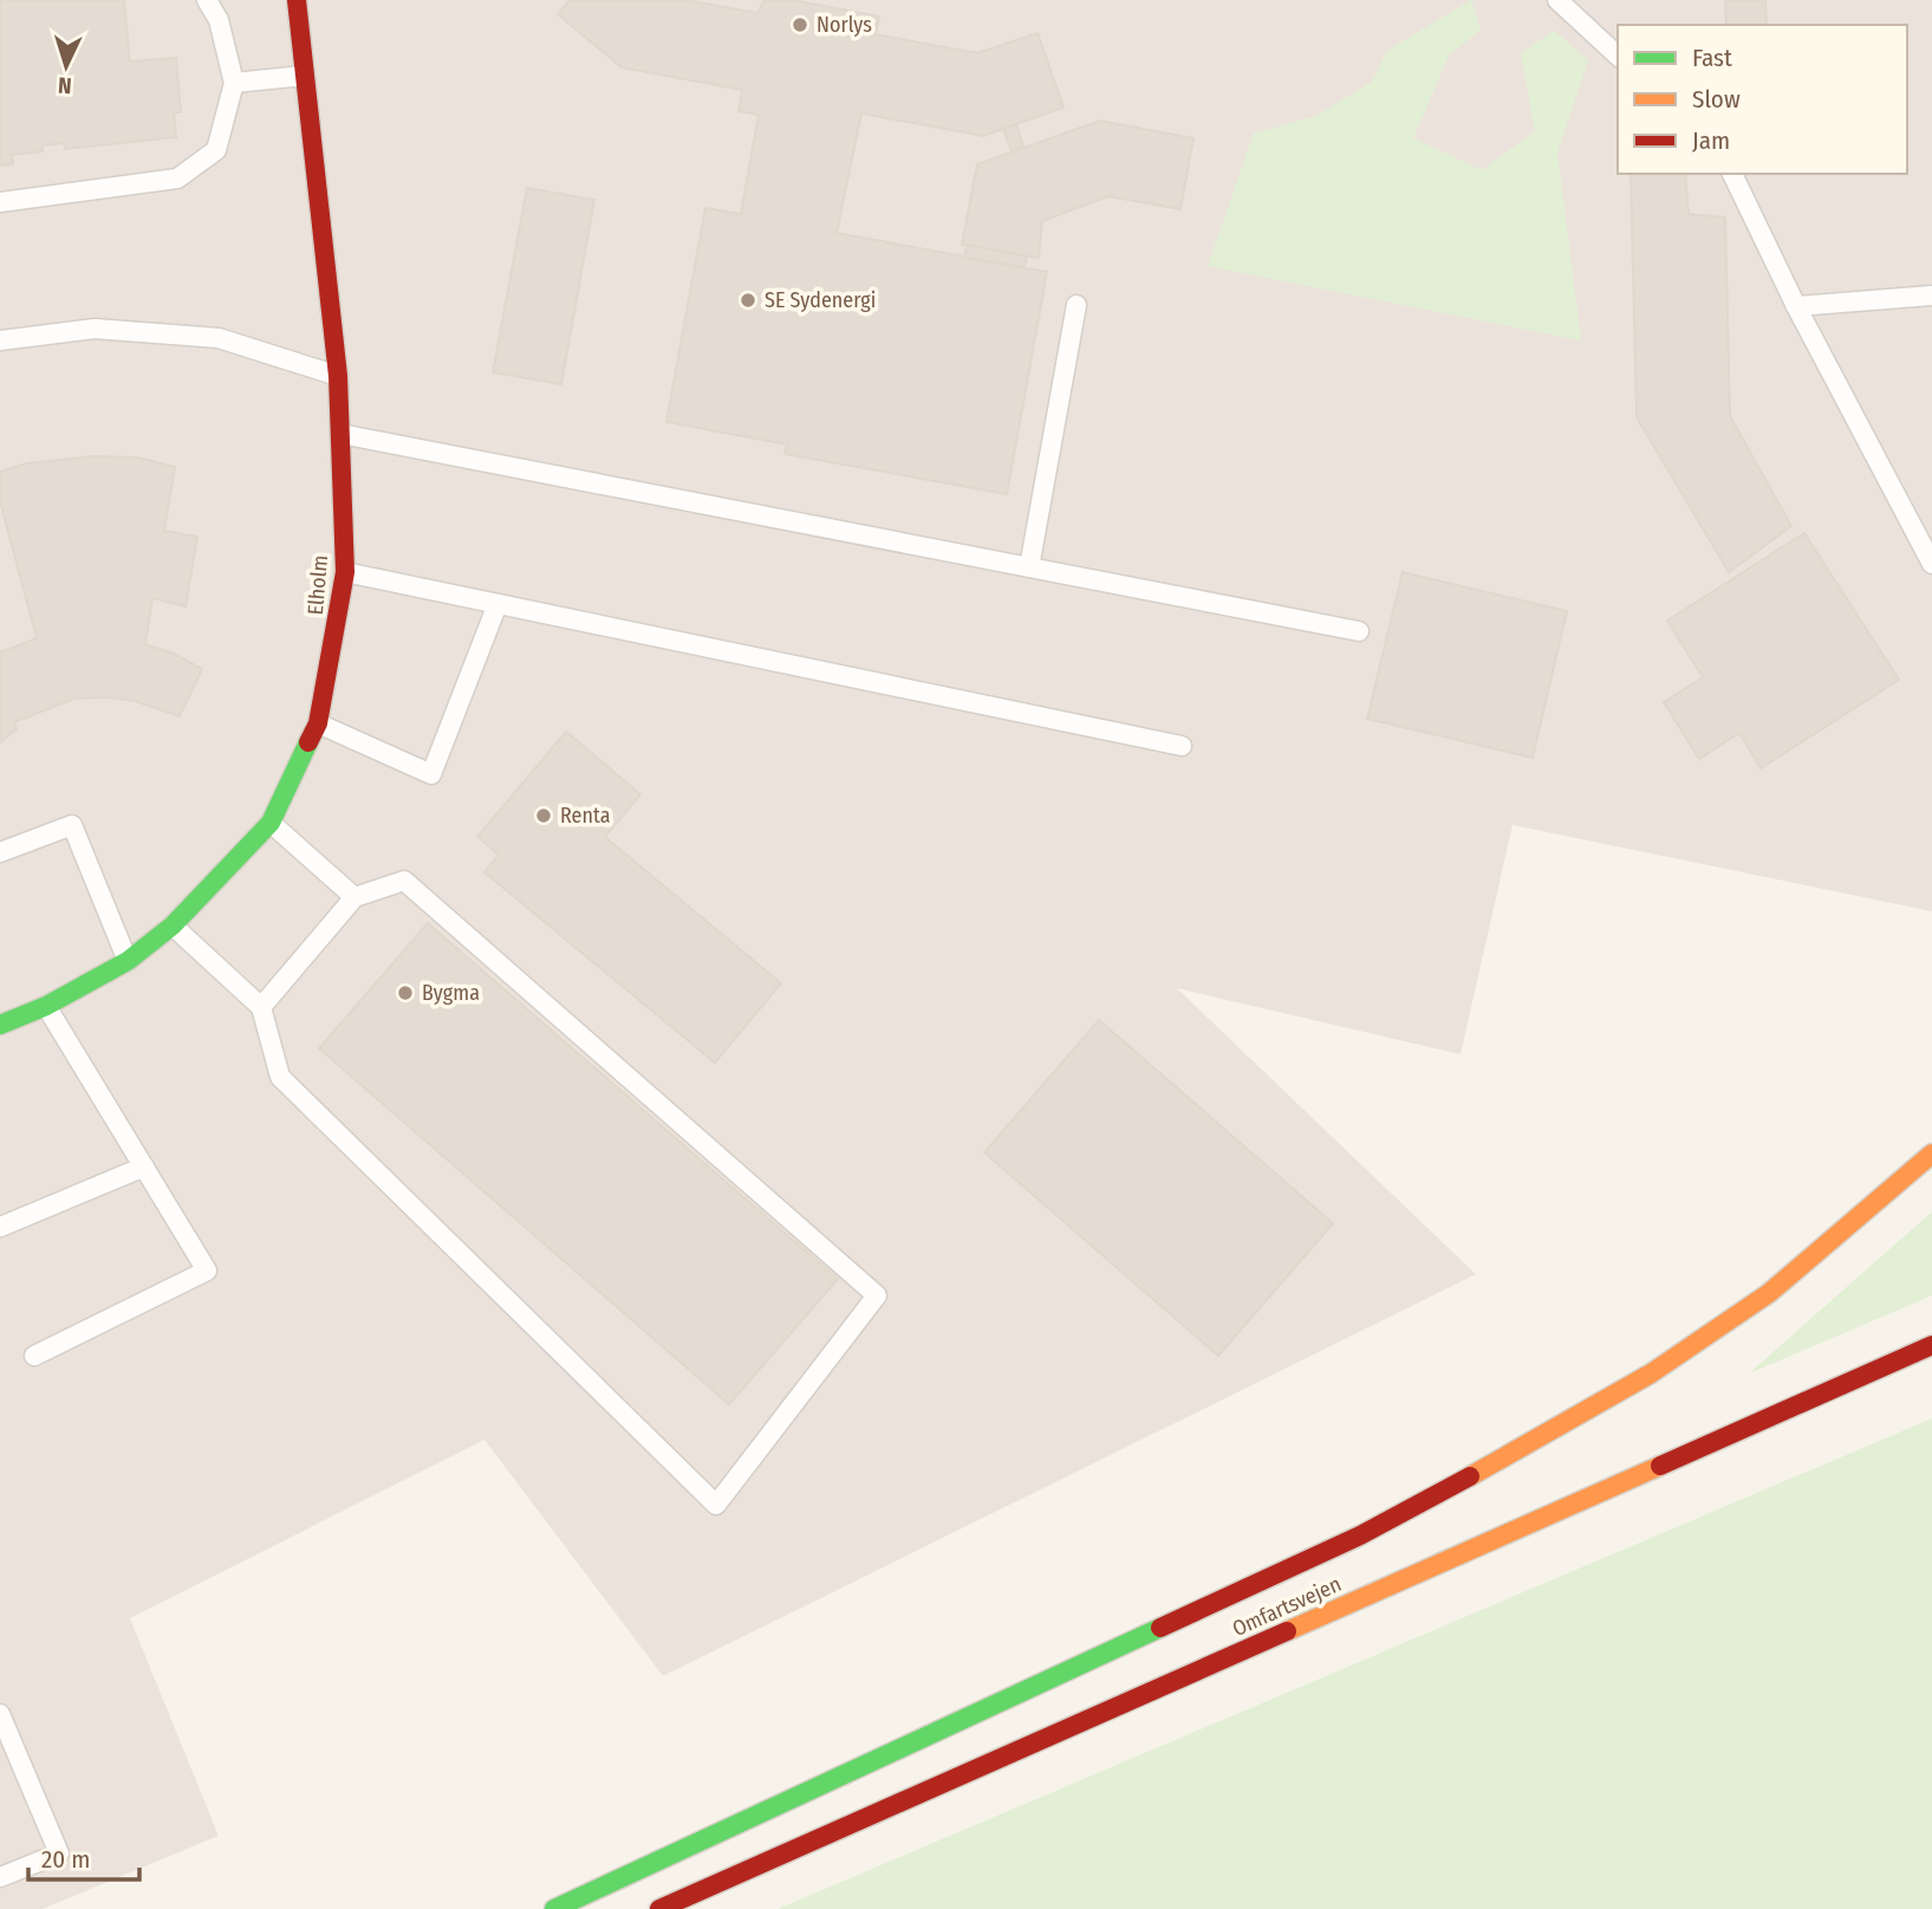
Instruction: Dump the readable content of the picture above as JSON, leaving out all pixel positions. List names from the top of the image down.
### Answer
{
  "streets": {
    "main road": ["Elholm", "Omfartsvejen"]
  },
  "places": [
    "Norlys",
    "SE Sydenergi",
    "Renta",
    "Bygma"
  ],
  "legend": ["Fast", "Slow", "Jam"],
  "scale_bar": "20 m",
  "north": "bottom"
}
